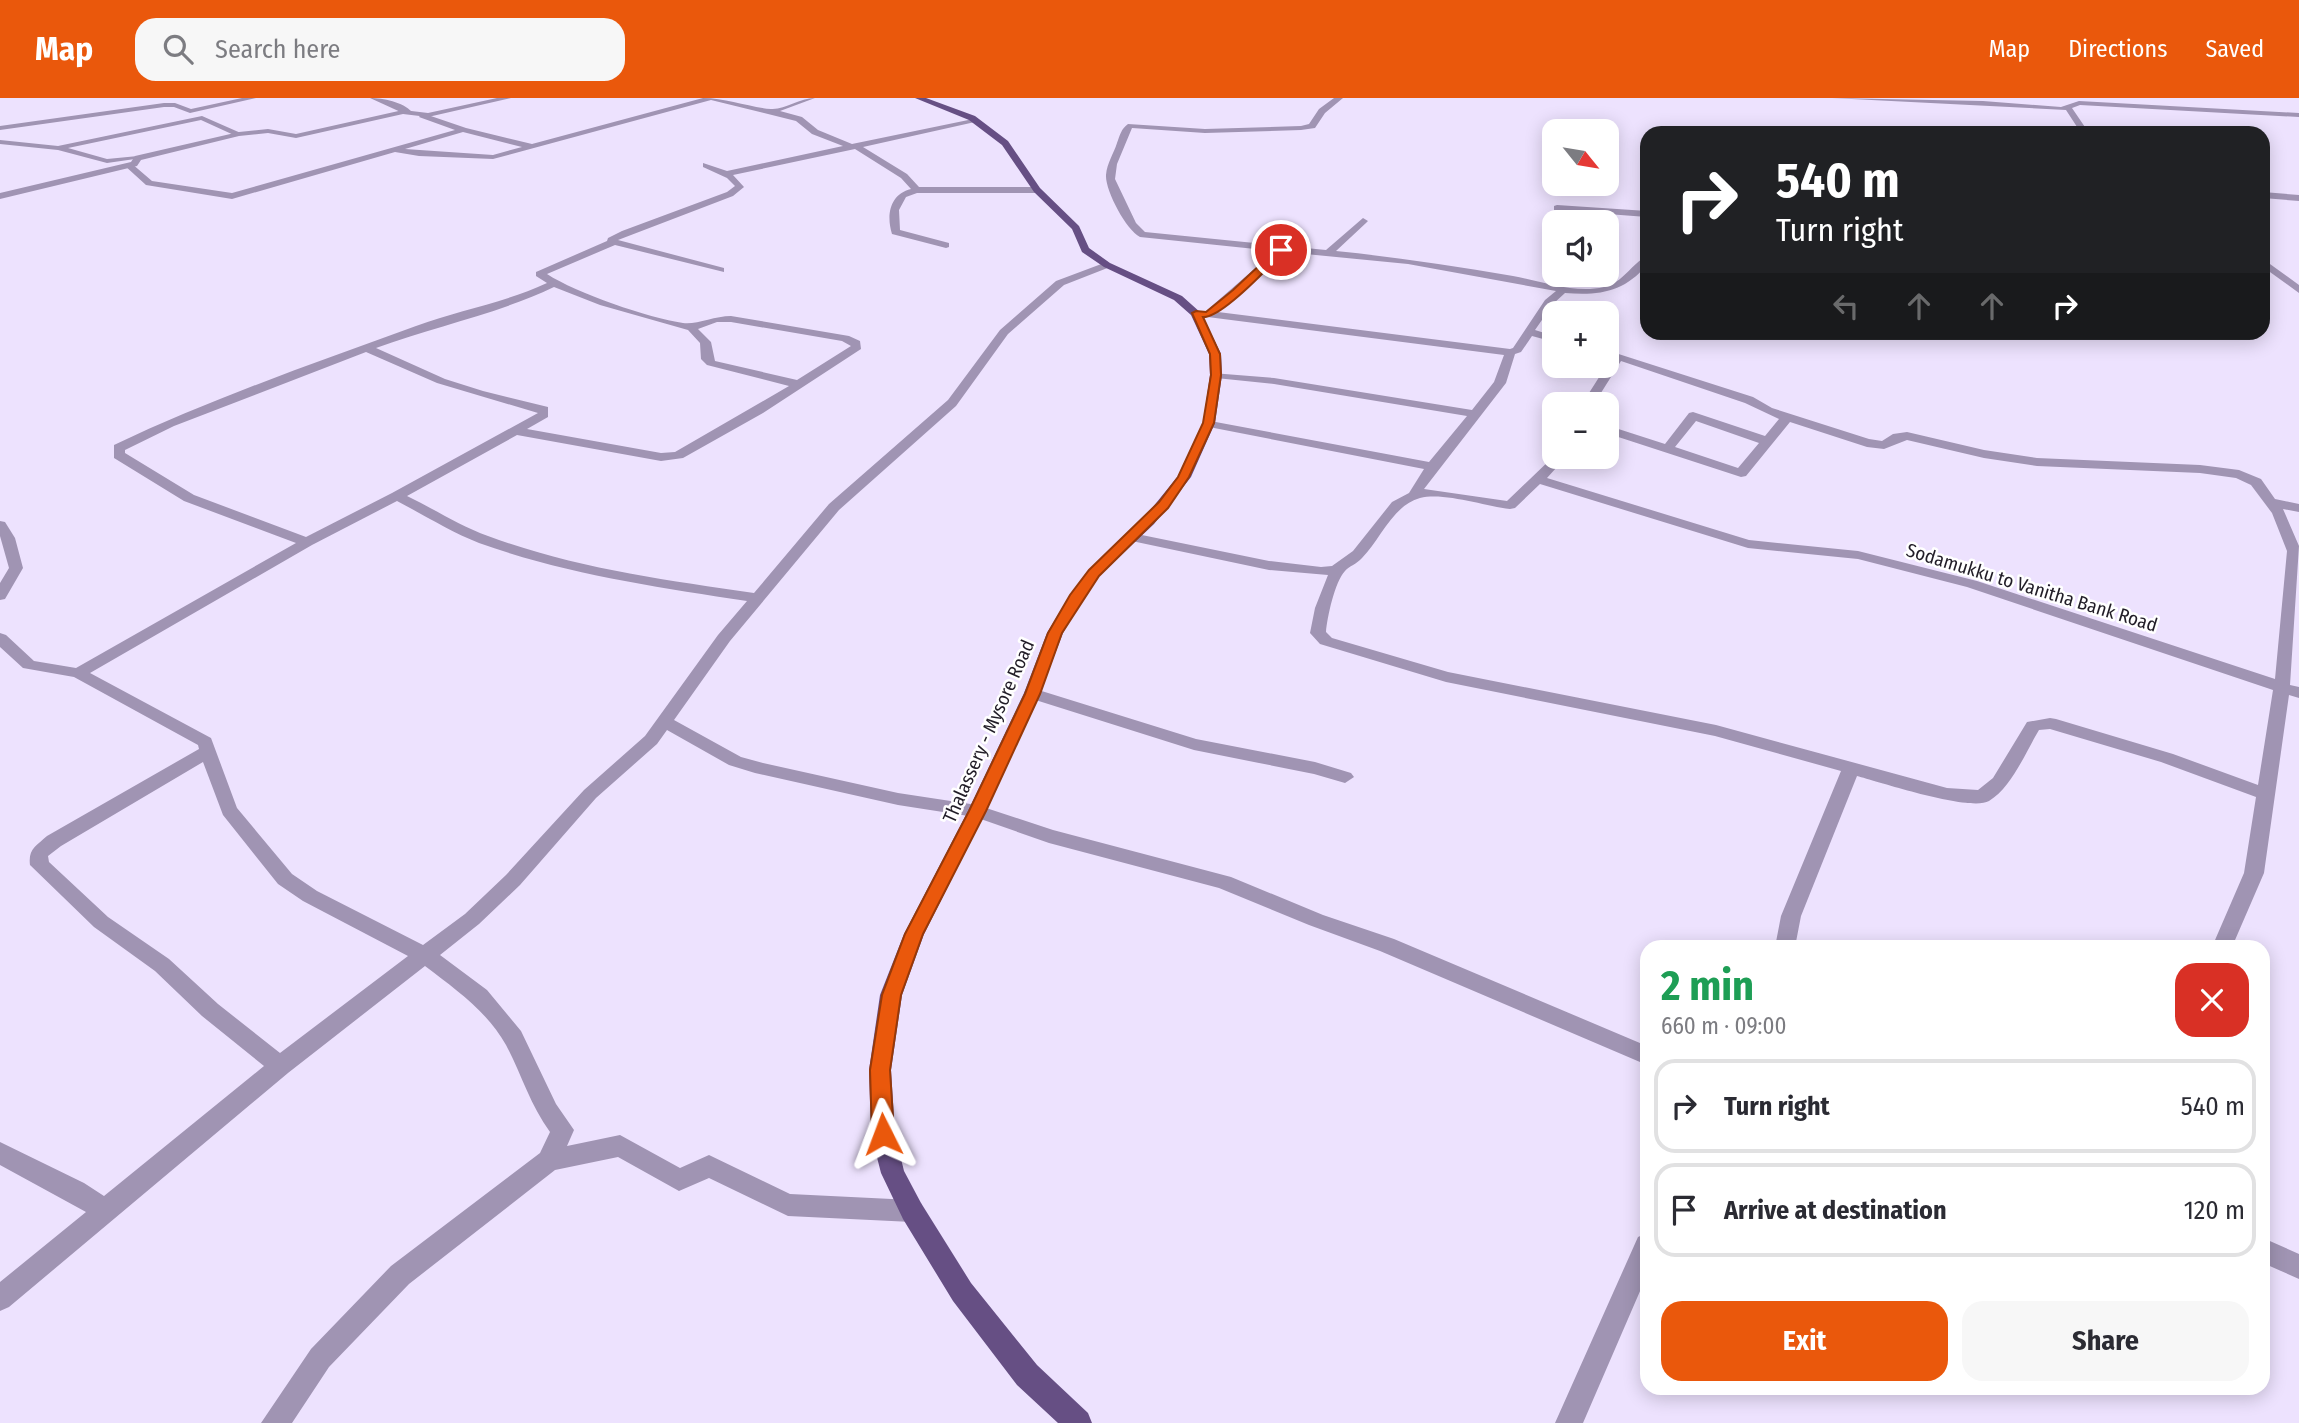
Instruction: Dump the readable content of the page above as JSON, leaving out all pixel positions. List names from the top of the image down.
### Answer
{
  "streets": {
    "main road": ["Thalassery - Mysore Road"],
    "street": ["Sodamukku to Vanitha Bank Road"]
  },
  "north": "bottom right",
  "page": {
    "header": "Map",
    "search": "Search here",
    "nav": ["Map", "Directions", "Saved"],
    "map_buttons": ["+", "−"],
    "turn": ["540 m", "Turn right"],
    "heading": ["2 min", "660 m · 09:00"],
    "list": [
      {
        "name": "Turn right",
        "value": "540 m"
      },
      {
        "name": "Arrive at destination",
        "value": "120 m"
      }
    ],
    "buttons": ["Exit", "Share"]
  }
}
